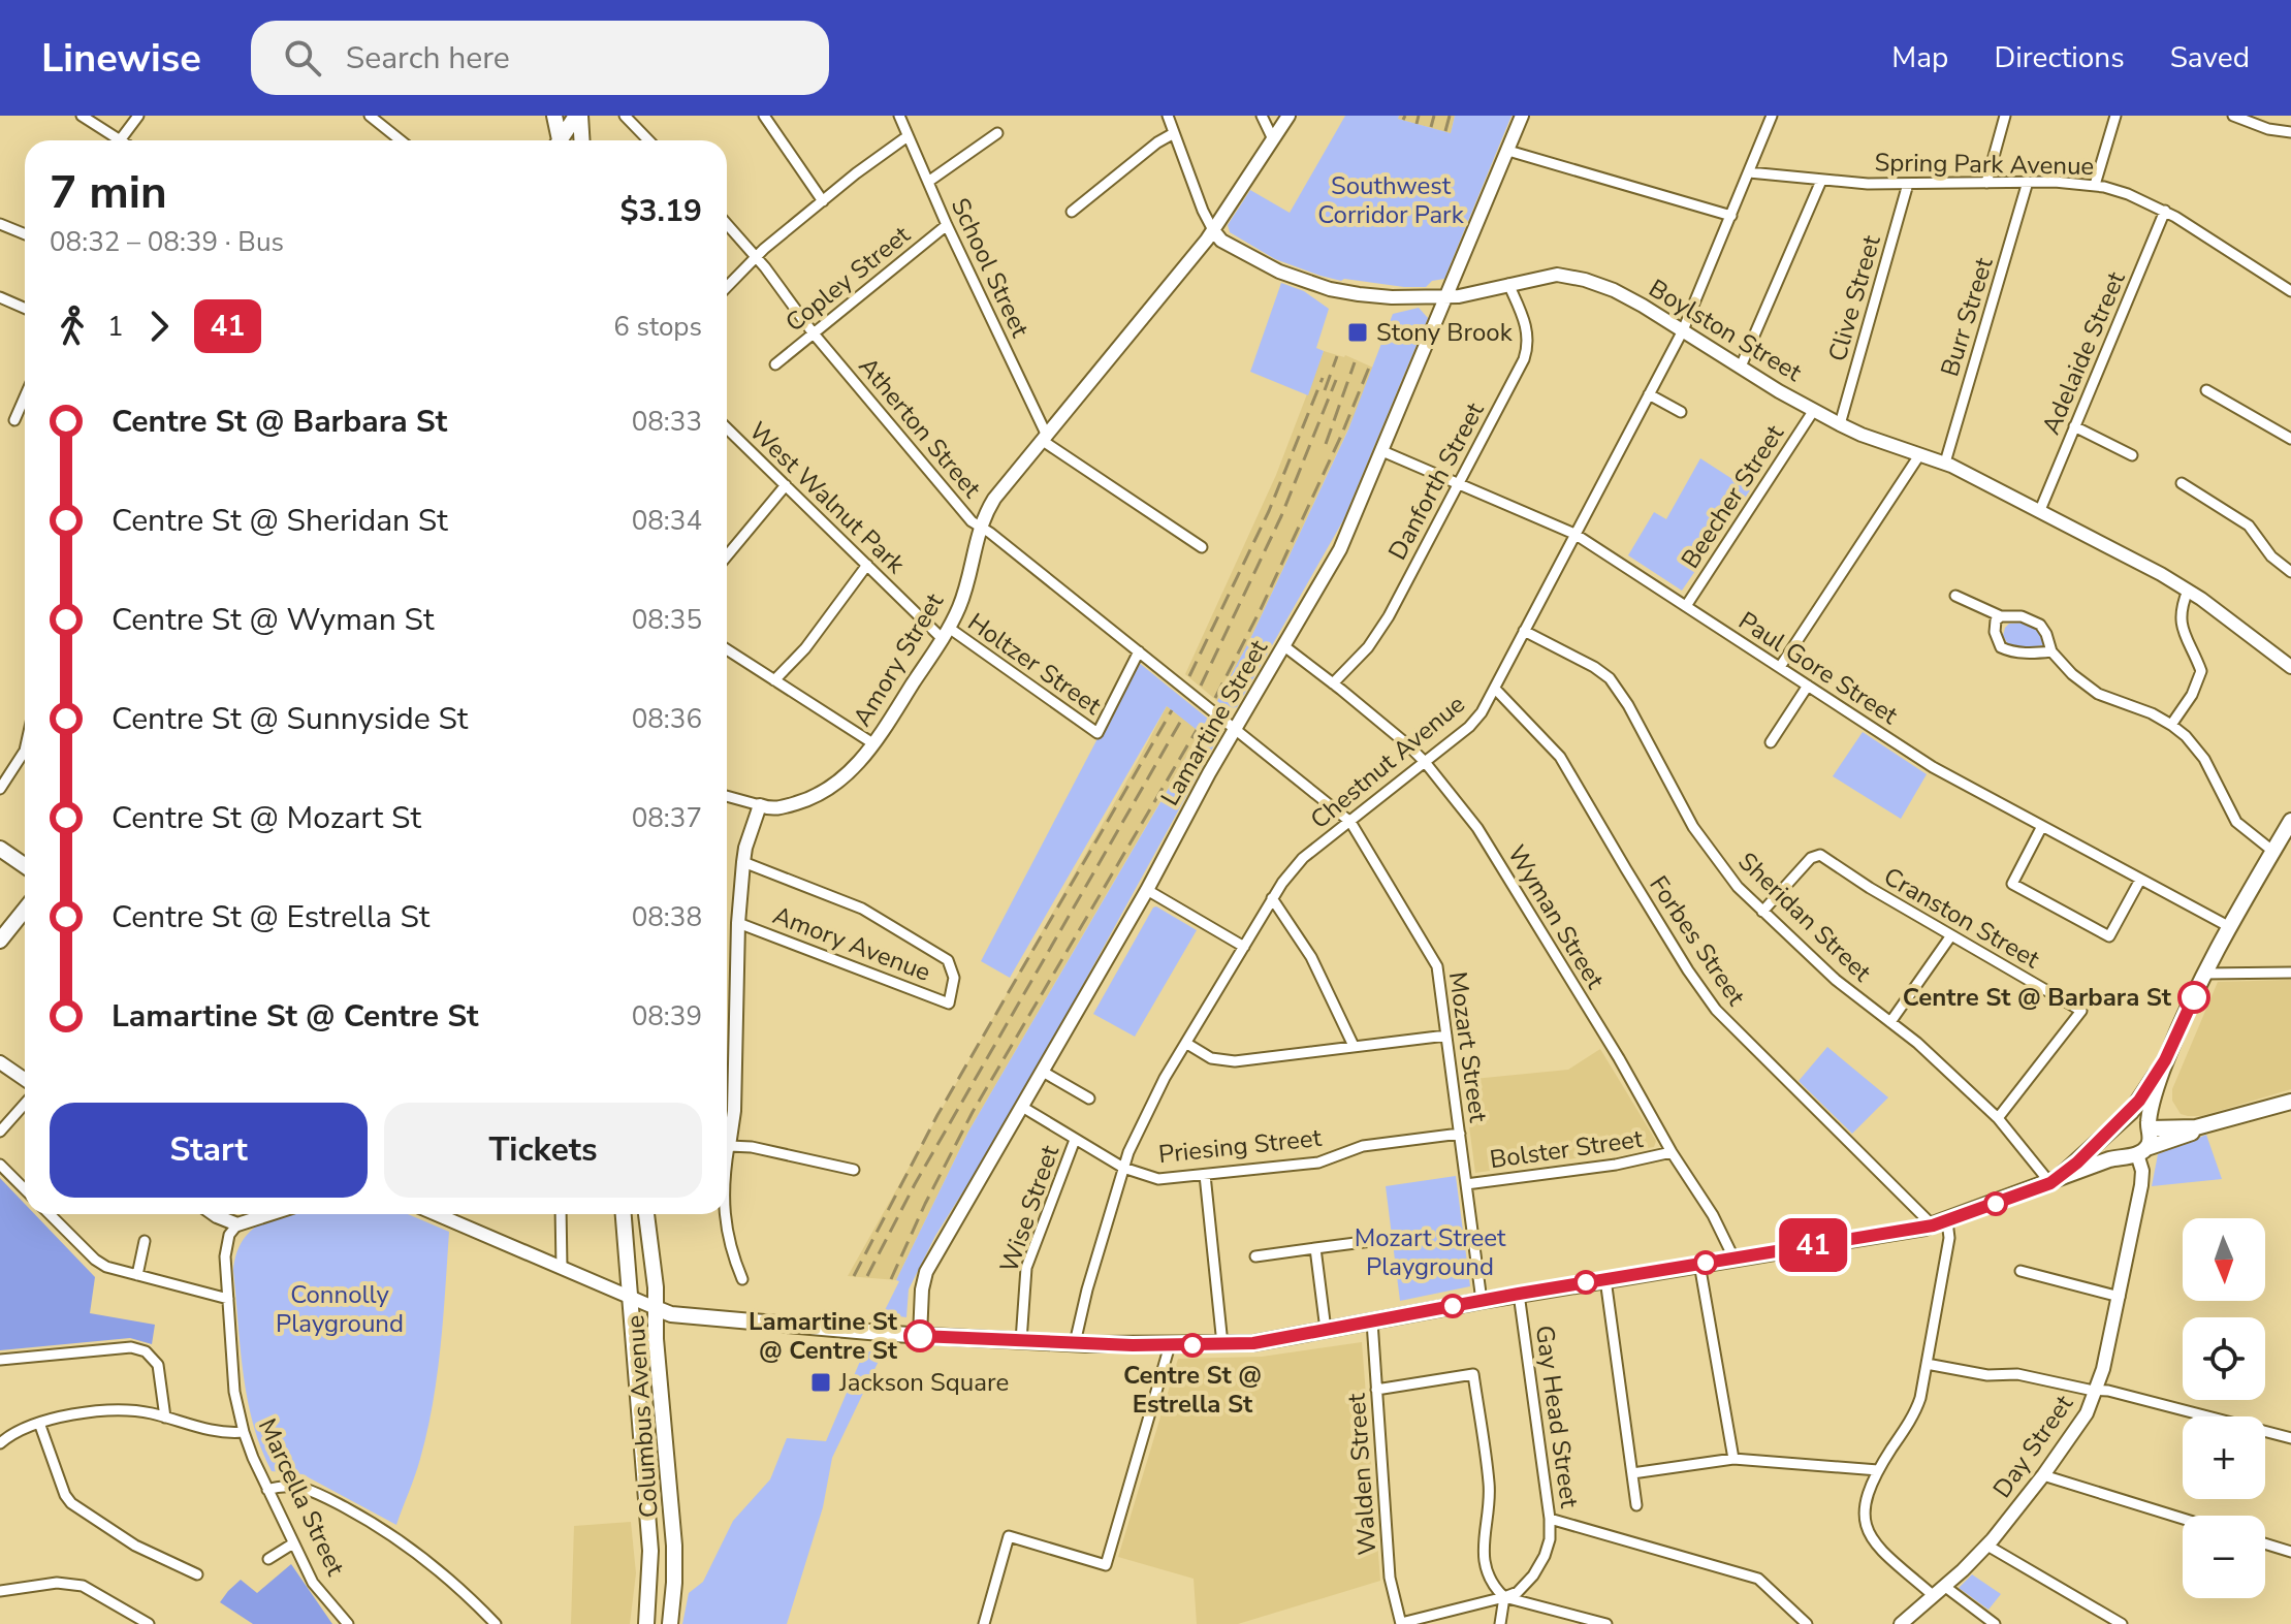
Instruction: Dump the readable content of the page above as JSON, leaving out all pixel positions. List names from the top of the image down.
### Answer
{
  "streets": {
    "main road": ["Columbus Avenue"],
    "street": [
      "Spring Park Avenue",
      "School Street",
      "Copley Street",
      "Clive Street",
      "Burr Street",
      "Boylston Street",
      "Adelaide Street",
      "Atherton Street",
      "Danforth Street",
      "Beecher Street",
      "West Walnut Park",
      "Amory Street",
      "Holtzer Street",
      "Paul Gore Street",
      "Lamartine Street",
      "Chestnut Avenue",
      "Wyman Street",
      "Sheridan Street",
      "Cranston Street",
      "Forbes Street",
      "Amory Avenue",
      "Mozart Street",
      "Priesing Street",
      "Bolster Street",
      "Wise Street",
      "Gay Head Street",
      "Day Street",
      "Walden Street",
      "Marcella Street"
    ]
  },
  "crossings": [
    ["Spring Park Avenue", "Clive Street"],
    ["Spring Park Avenue", "Burr Street"],
    ["Spring Park Avenue", "Adelaide Street"],
    ["Spring Park Avenue", "Chestnut Avenue"],
    ["School Street", "Copley Street"],
    ["School Street", "Amory Street"],
    ["Copley Street", "Atherton Street"],
    ["Clive Street", "Boylston Street"],
    ["Burr Street", "Boylston Street"],
    ["Boylston Street", "Adelaide Street"],
    ["Boylston Street", "Danforth Street"],
    ["Boylston Street", "Beecher Street"],
    ["Boylston Street", "Amory Street"],
    ["Boylston Street", "Lamartine Street"],
    ["Boylston Street", "Chestnut Avenue"],
    ["Atherton Street", "Amory Street"],
    ["Atherton Street", "Holtzer Street"],
    ["Atherton Street", "Lamartine Street"],
    ["Atherton Street", "Mozart Street"],
    ["Danforth Street", "Paul Gore Street"],
    ["Danforth Street", "Wyman Street"],
    ["Beecher Street", "Paul Gore Street"],
    ["West Walnut Park", "Amory Street"],
    ["West Walnut Park", "Holtzer Street"],
    ["Amory Street", "Holtzer Street"],
    ["Paul Gore Street", "Lamartine Street"],
    ["Paul Gore Street", "Chestnut Avenue"],
    ["Lamartine Street", "Wyman Street"],
    ["Lamartine Street", "Mozart Street"],
    ["Lamartine Street", "Priesing Street"],
    ["Chestnut Avenue", "Wyman Street"],
    ["Chestnut Avenue", "Sheridan Street"],
    ["Chestnut Avenue", "Forbes Street"],
    ["Chestnut Avenue", "Mozart Street"],
    ["Chestnut Avenue", "Priesing Street"],
    ["Wyman Street", "Bolster Street"],
    ["Sheridan Street", "Cranston Street"],
    ["Mozart Street", "Priesing Street"],
    ["Mozart Street", "Bolster Street"],
    ["Priesing Street", "Wise Street"]
  ],
  "parks": ["Southwest Corridor Park", "Mozart Street Playground", "Connolly Playground"],
  "places": {
    "transit": ["Stony Brook", "Jackson Square"],
    "other": ["Centre St @ Barbara St", "Lamartine St @ Centre St", "Centre St @ Estrella St"]
  },
  "lines": ["bus line 41"],
  "north": "bottom",
  "page": {
    "header": "Linewise",
    "search": "Search here",
    "nav": ["Map", "Directions", "Saved"],
    "on_map": "41",
    "heading": ["7 min", "08:32 – 08:39 · Bus", "$3.19"],
    "legs": ["1", "41", "6 stops"],
    "list": [
      {
        "name": "Centre St @ Barbara St",
        "value": "08:33"
      },
      {
        "name": "Centre St @ Sheridan St",
        "value": "08:34"
      },
      {
        "name": "Centre St @ Wyman St",
        "value": "08:35"
      },
      {
        "name": "Centre St @ Sunnyside St",
        "value": "08:36"
      },
      {
        "name": "Centre St @ Mozart St",
        "value": "08:37"
      },
      {
        "name": "Centre St @ Estrella St",
        "value": "08:38"
      },
      {
        "name": "Lamartine St @ Centre St",
        "value": "08:39"
      }
    ],
    "buttons": ["Start", "Tickets"],
    "map_buttons": ["+", "−"]
  }
}
